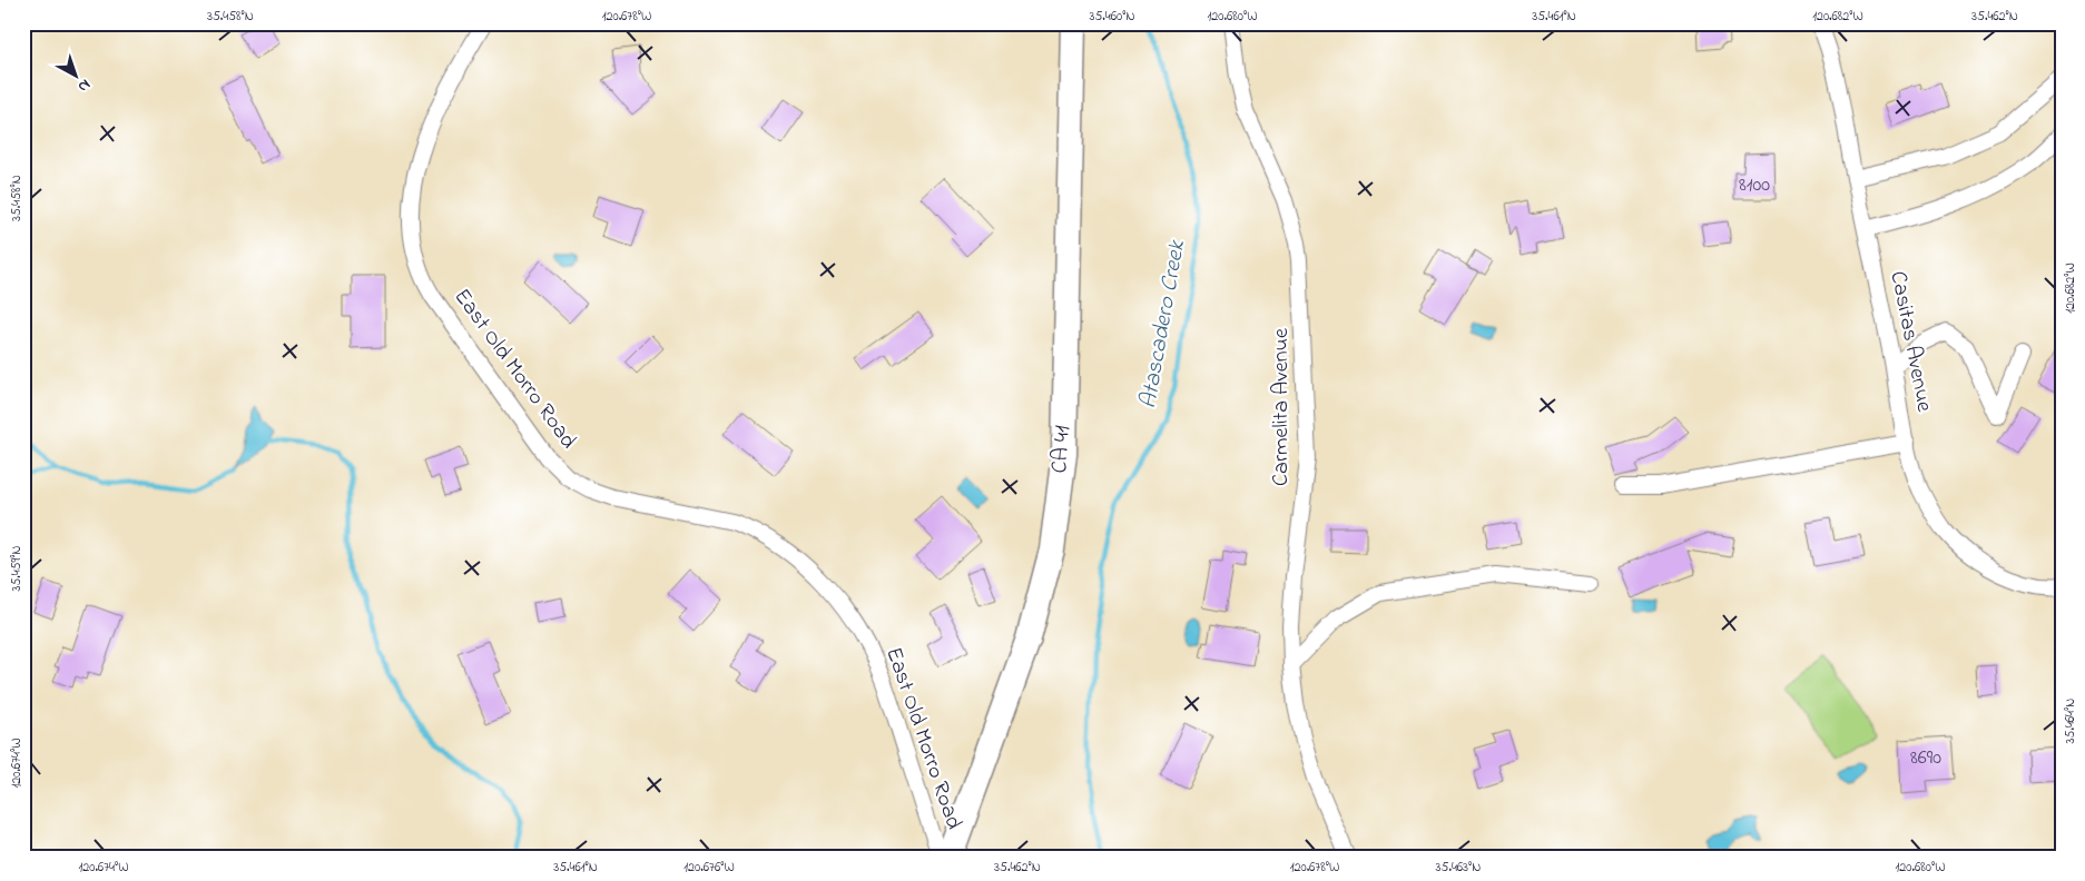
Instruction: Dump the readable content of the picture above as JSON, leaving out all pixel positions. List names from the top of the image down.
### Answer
{
  "streets": {
    "main road": ["CA 41"],
    "street": ["Casitas Avenue", "East Old Morro Road", "Carmelita Avenue"]
  },
  "water": ["Atascadero Creek"],
  "house_numbers": ["8100", "8690"],
  "north": "bottom right",
  "coordinates": [
    "35.458°N",
    "120.678°W",
    "35.460°N",
    "120.680°W",
    "35.461°N",
    "120.682°W",
    "35.462°N",
    "35.459°N",
    "35.464°N",
    "120.674°W",
    "120.676°W",
    "35.463°N"
  ]
}
